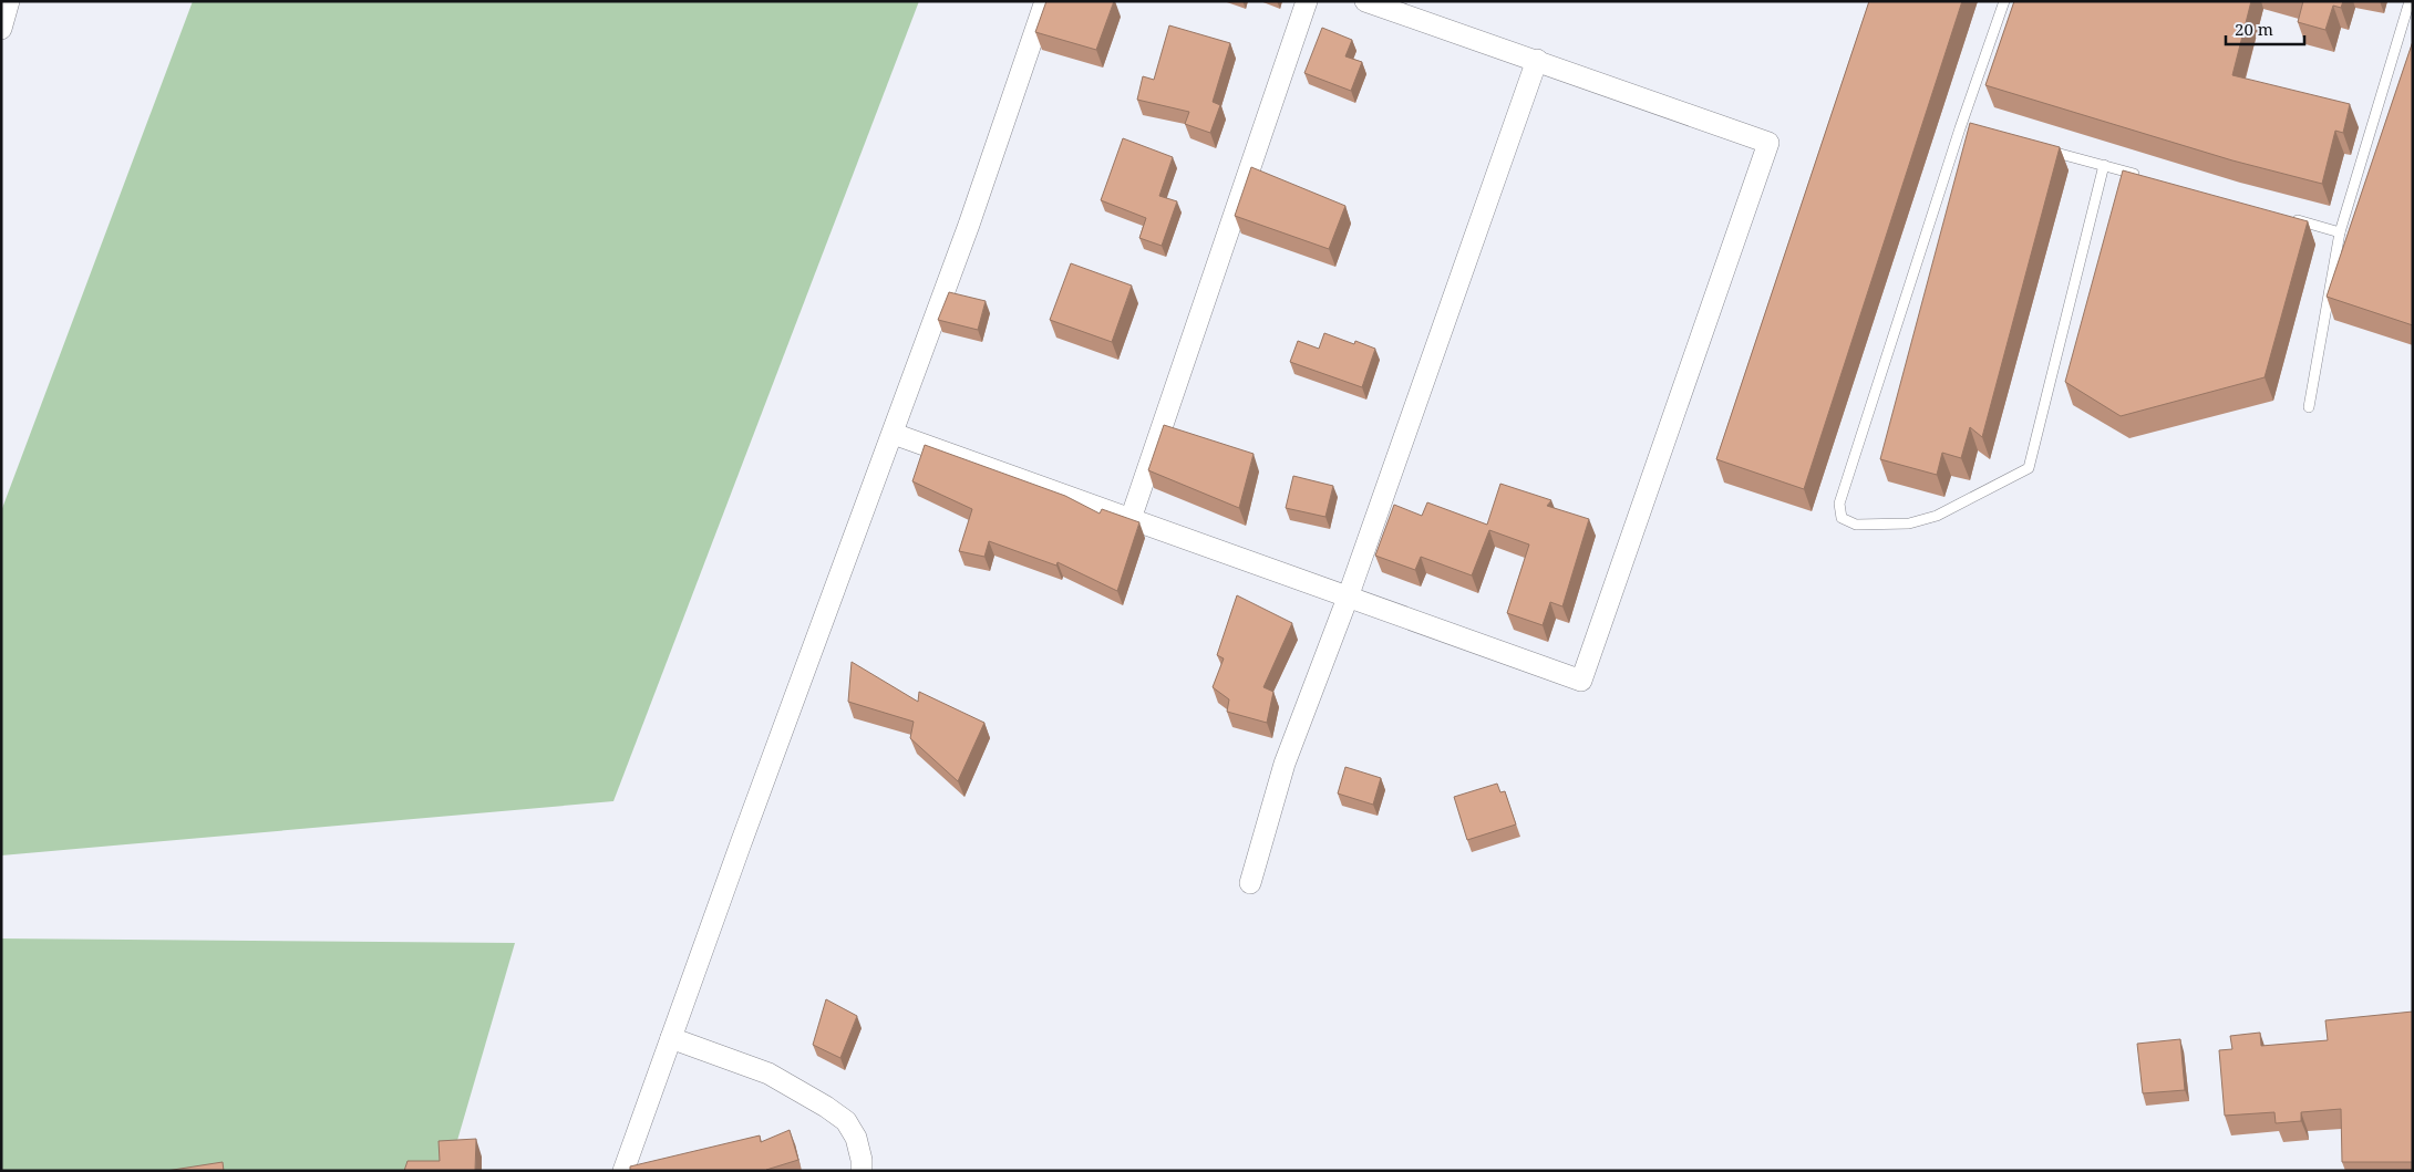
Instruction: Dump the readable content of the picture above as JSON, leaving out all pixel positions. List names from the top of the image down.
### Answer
{
  "scale_bar": "20 m"
}
